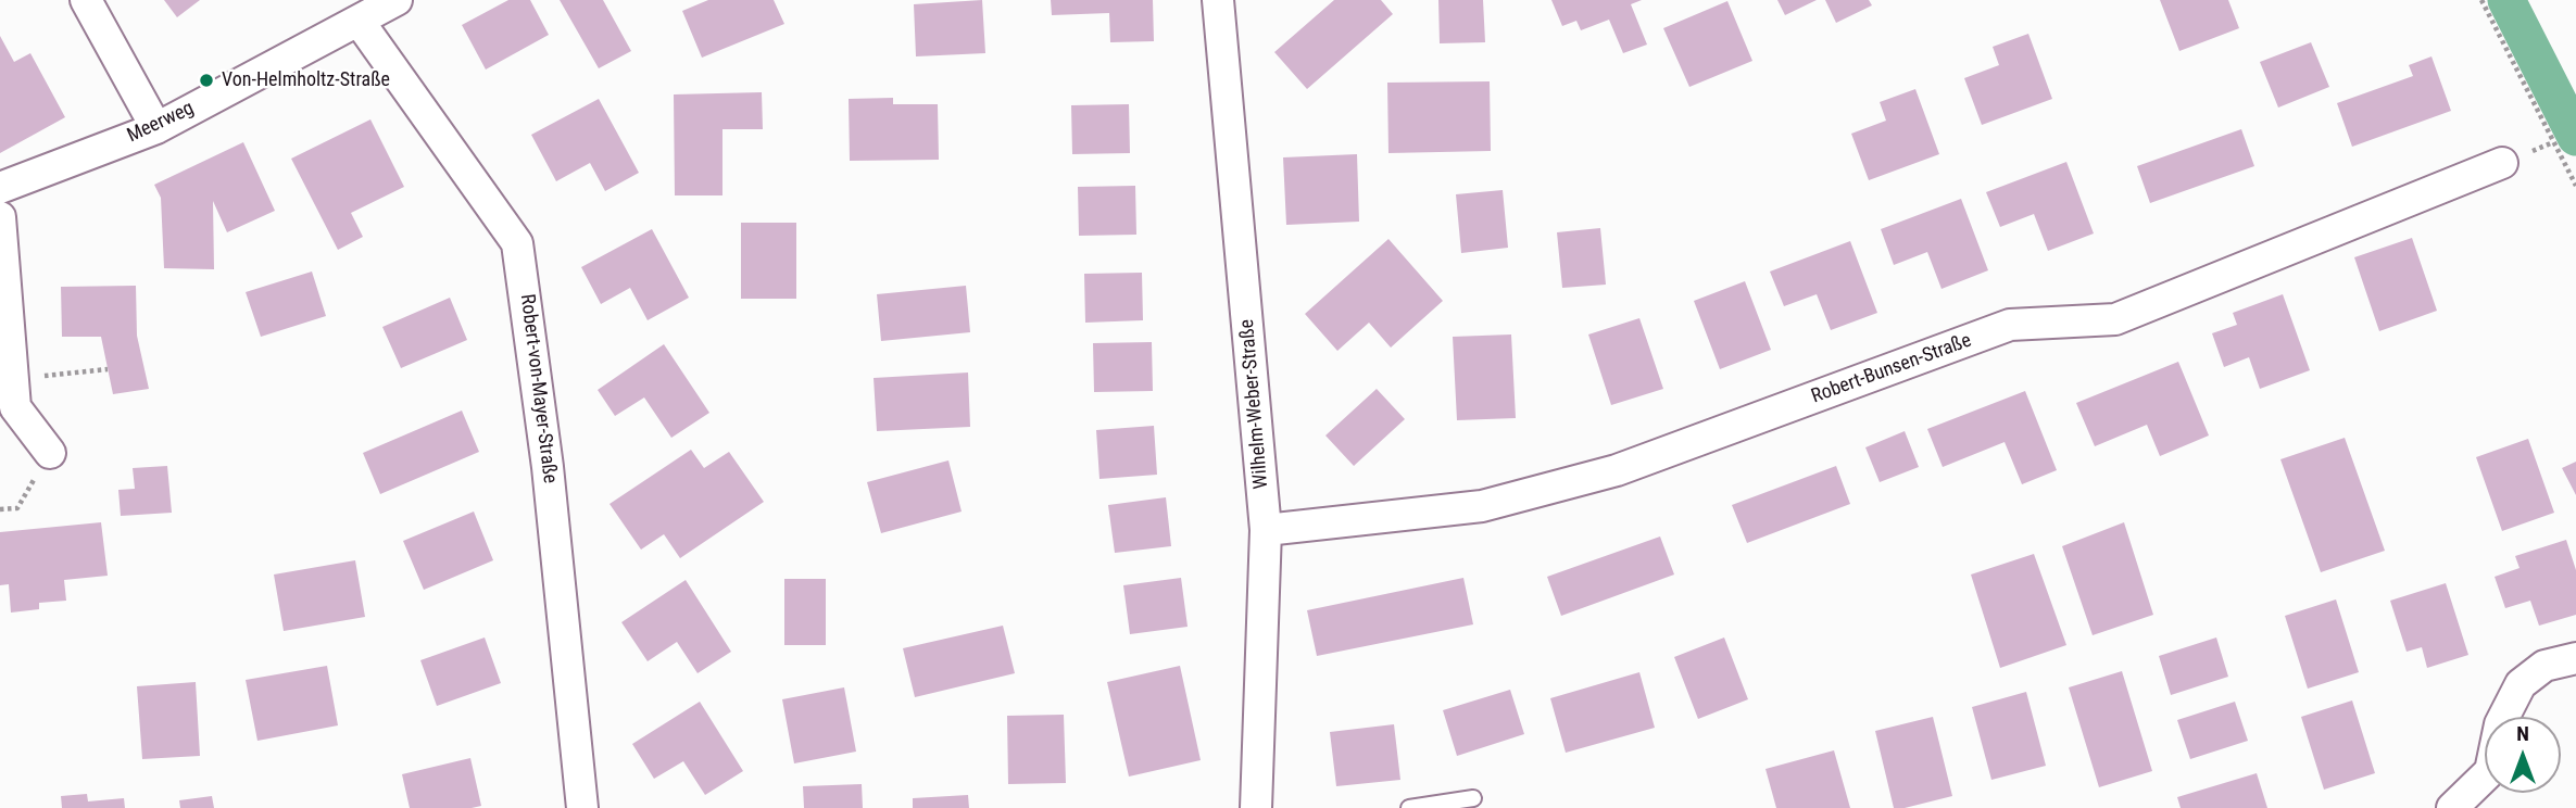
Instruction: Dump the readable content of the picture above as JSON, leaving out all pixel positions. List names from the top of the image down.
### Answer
{
  "streets": {
    "street": [
      "Meerweg",
      "Robert-Bunsen-Straße",
      "Robert-von-Mayer-Straße",
      "Wilhelm-Weber-Straße"
    ]
  },
  "crossings": [
    ["Meerweg", "Robert-von-Mayer-Straße"],
    ["Robert-Bunsen-Straße", "Wilhelm-Weber-Straße"]
  ],
  "places": ["Von-Helmholtz-Straße"],
  "north": "top"
}
